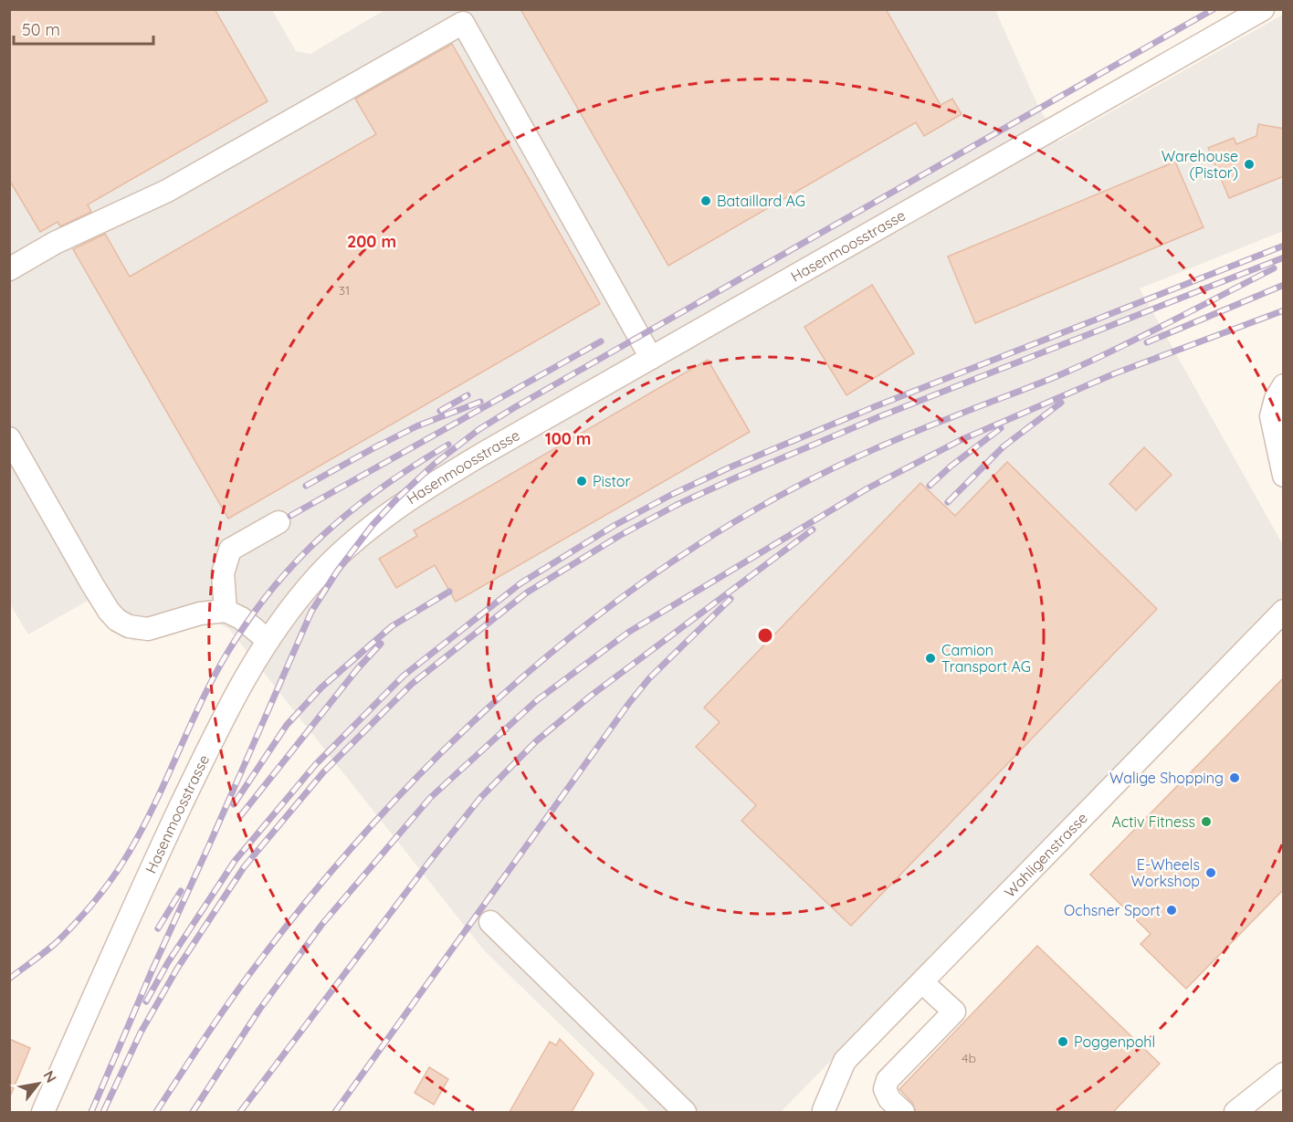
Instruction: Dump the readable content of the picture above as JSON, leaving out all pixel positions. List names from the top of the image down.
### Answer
{
  "streets": {
    "street": ["Hasenmoosstrasse", "Wahligenstrasse"]
  },
  "places": [
    "Warehouse (Pistor)",
    "Bataillard AG",
    "Pistor",
    "Camion Transport AG",
    "Walige Shopping",
    "Activ Fitness",
    "E-Wheels Workshop",
    "Ochsner Sport",
    "Poggenpohl"
  ],
  "house_numbers": ["31", "4b"],
  "scale_bar": "50 m",
  "north": "top right",
  "rings": ["200 m", "100 m"]
}
